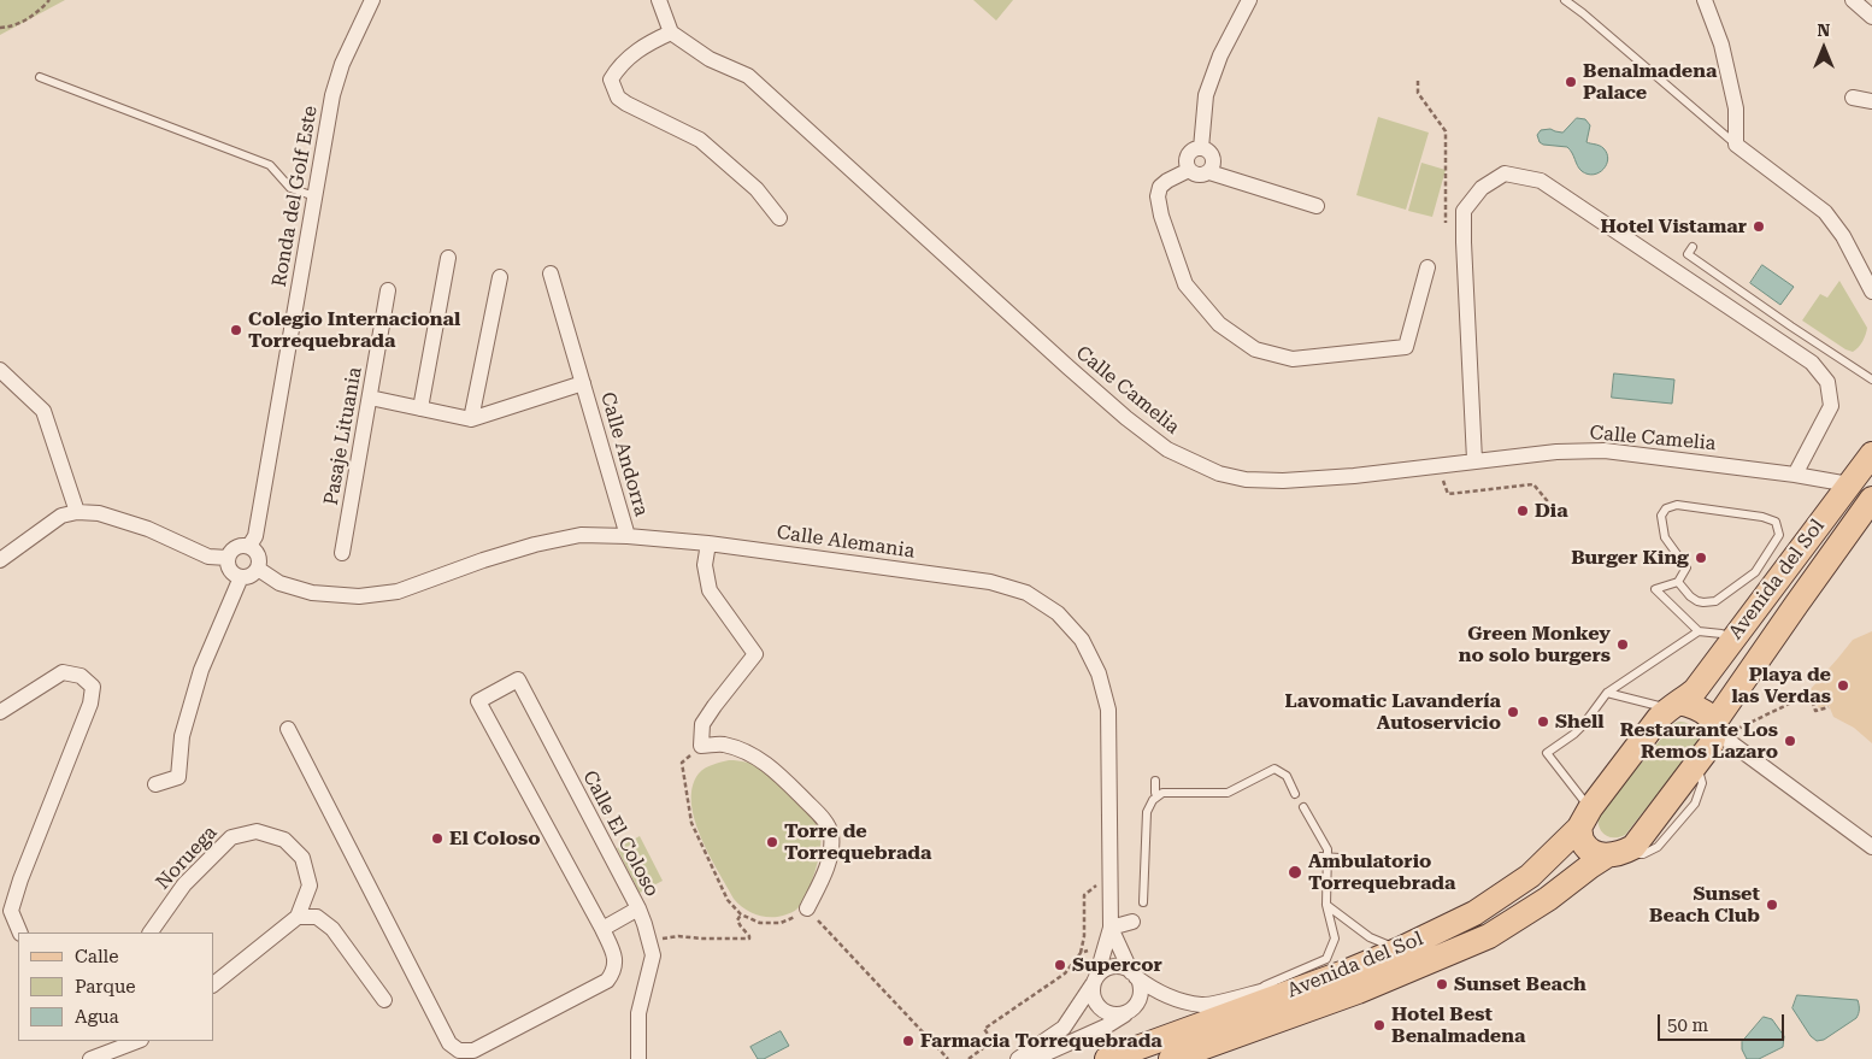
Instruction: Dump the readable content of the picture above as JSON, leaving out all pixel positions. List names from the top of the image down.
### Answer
{
  "streets": {
    "main road": ["Avenida del Sol"],
    "street": [
      "Ronda del Golf Este",
      "Calle Camelia",
      "Pasaje Lituania",
      "Calle Andorra",
      "Calle Alemania",
      "Calle El Coloso",
      "Noruega"
    ]
  },
  "crossings": [
    ["Ronda del Golf Este", "Calle Alemania"],
    ["Calle Camelia", "Avenida del Sol"],
    ["Pasaje Lituania", "Calle Andorra"],
    ["Calle Andorra", "Calle Alemania"]
  ],
  "places": [
    "Benalmadena Palace",
    "Hotel Vistamar",
    "Colegio Internacional Torrequebrada",
    "Dia",
    "Burger King",
    "Green Monkey no solo burgers",
    "Playa de las Verdas",
    "Lavomatic Lavandería Autoservicio",
    "Shell",
    "Restaurante Los Remos Lazaro",
    "El Coloso",
    "Torre de Torrequebrada",
    "Ambulatorio Torrequebrada",
    "Sunset Beach Club",
    "Supercor",
    "Sunset Beach",
    "Hotel Best Benalmadena",
    "Farmacia Torrequebrada"
  ],
  "legend": ["Calle", "Parque", "Agua"],
  "scale_bar": "50 m",
  "north": "top"
}
